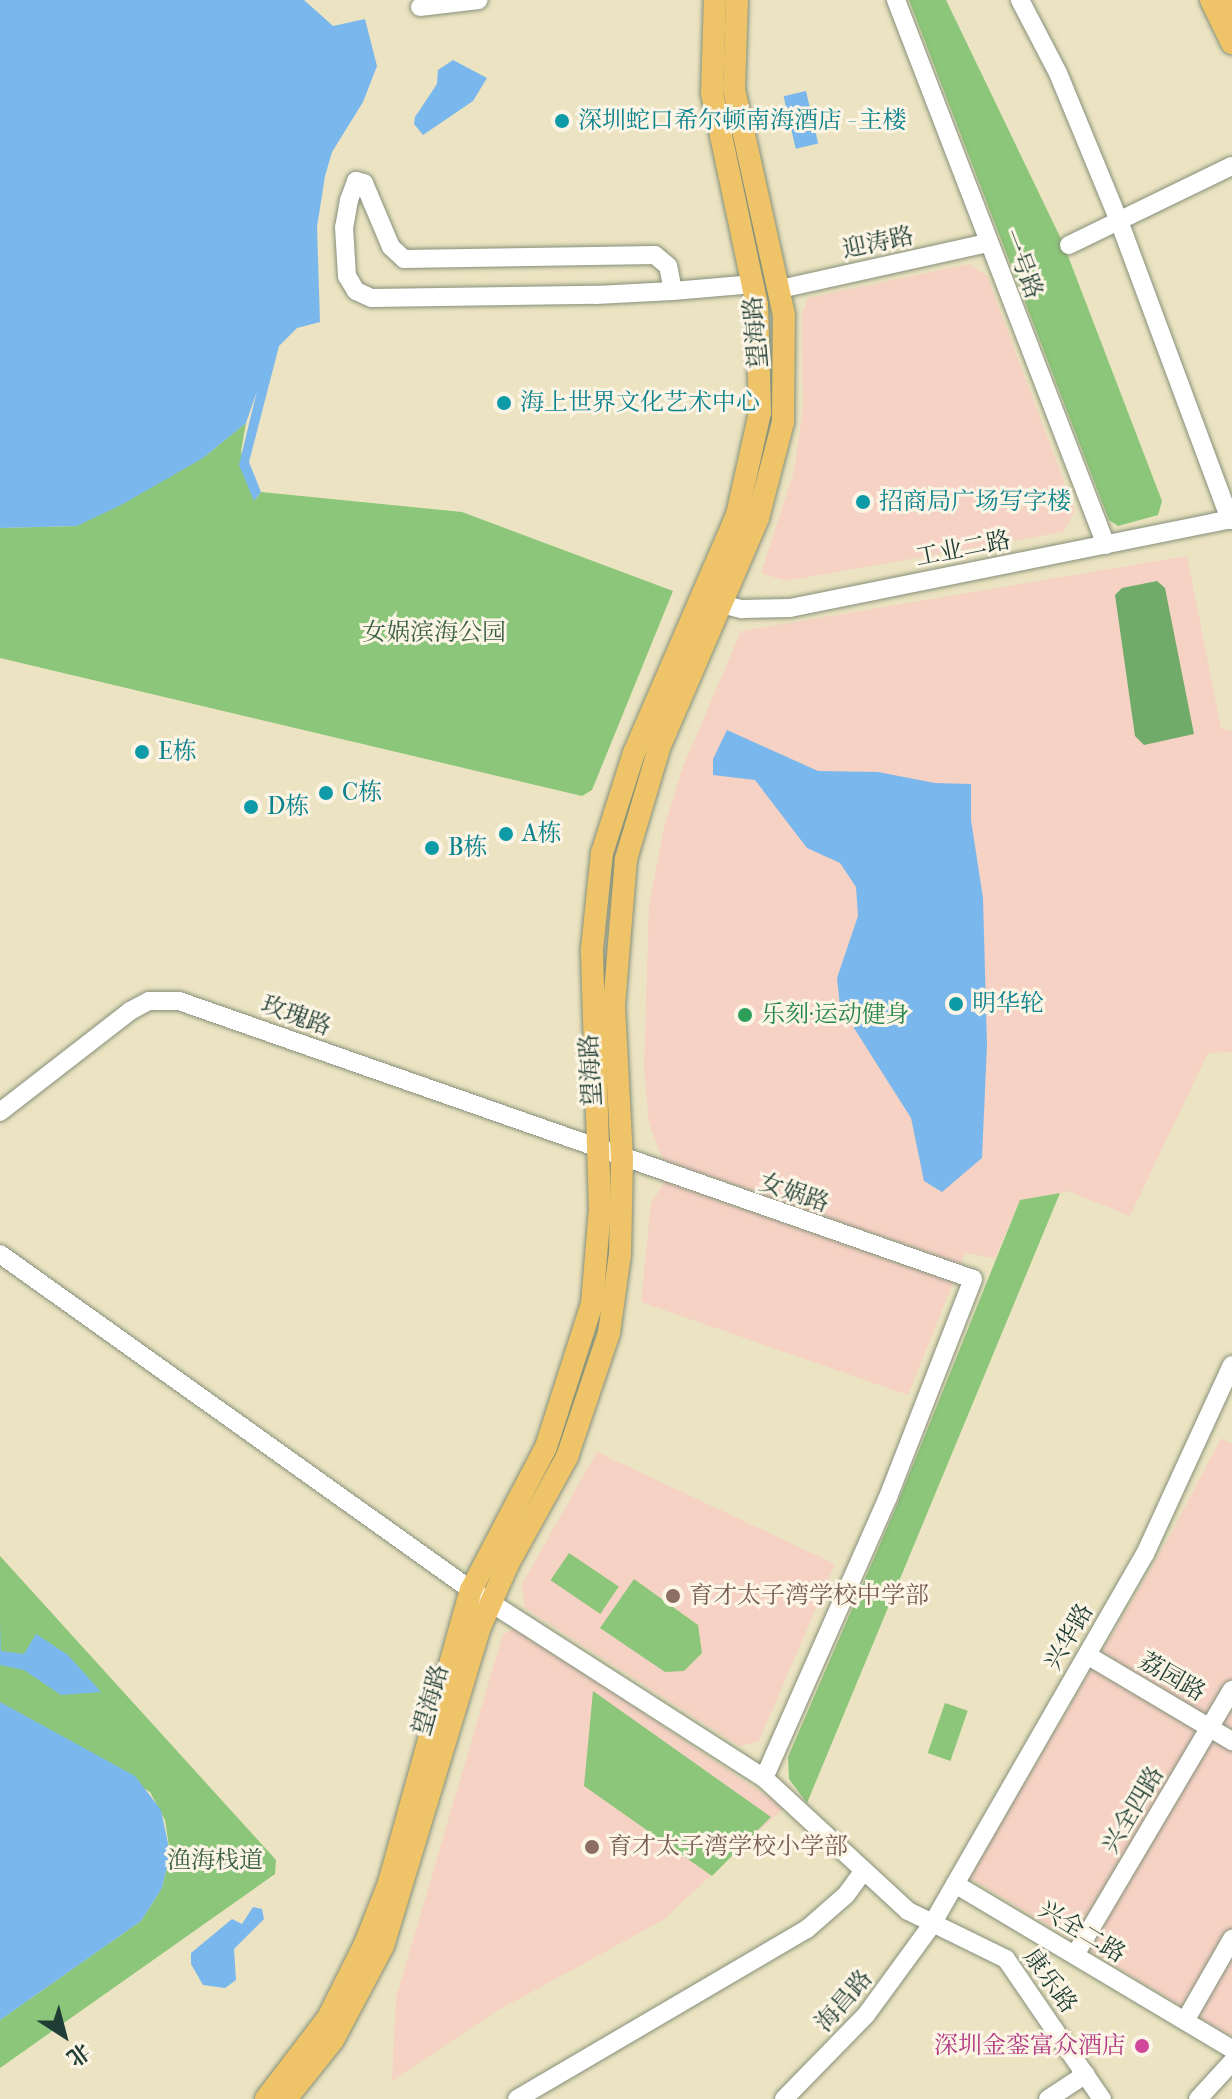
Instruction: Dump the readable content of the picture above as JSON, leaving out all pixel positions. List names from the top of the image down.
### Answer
{
  "streets": {
    "main road": ["望海路"],
    "street": [
      "迎涛路",
      "一号路",
      "工业二路",
      "玫瑰路",
      "女娲路",
      "兴华路",
      "荔园路",
      "兴全四路",
      "兴全二路",
      "康乐路",
      "海昌路"
    ]
  },
  "crossings": [
    ["迎涛路", "一号路"],
    ["迎涛路", "望海路"],
    ["一号路", "工业二路"],
    ["望海路", "工业二路"],
    ["望海路", "玫瑰路"],
    ["望海路", "女娲路"],
    ["望海路", "康乐路"],
    ["玫瑰路", "女娲路"],
    ["女娲路", "康乐路"],
    ["兴华路", "荔园路"],
    ["兴华路", "兴全二路"],
    ["兴华路", "康乐路"],
    ["兴华路", "海昌路"],
    ["荔园路", "兴全四路"],
    ["兴全四路", "兴全二路"],
    ["康乐路", "海昌路"]
  ],
  "parks": ["女娲滨海公园", "渔海栈道"],
  "places": [
    "深圳蛇口希尔顿南海酒店 - 主楼",
    "海上世界文化艺术中心",
    "招商局广场写字楼",
    "E栋",
    "C栋",
    "D栋",
    "A栋",
    "B栋",
    "明华轮",
    "乐刻·运动健身",
    "育才太子湾学校中学部",
    "育才太子湾学校小学部",
    "深圳金銮富众酒店"
  ],
  "north": "bottom right"
}
